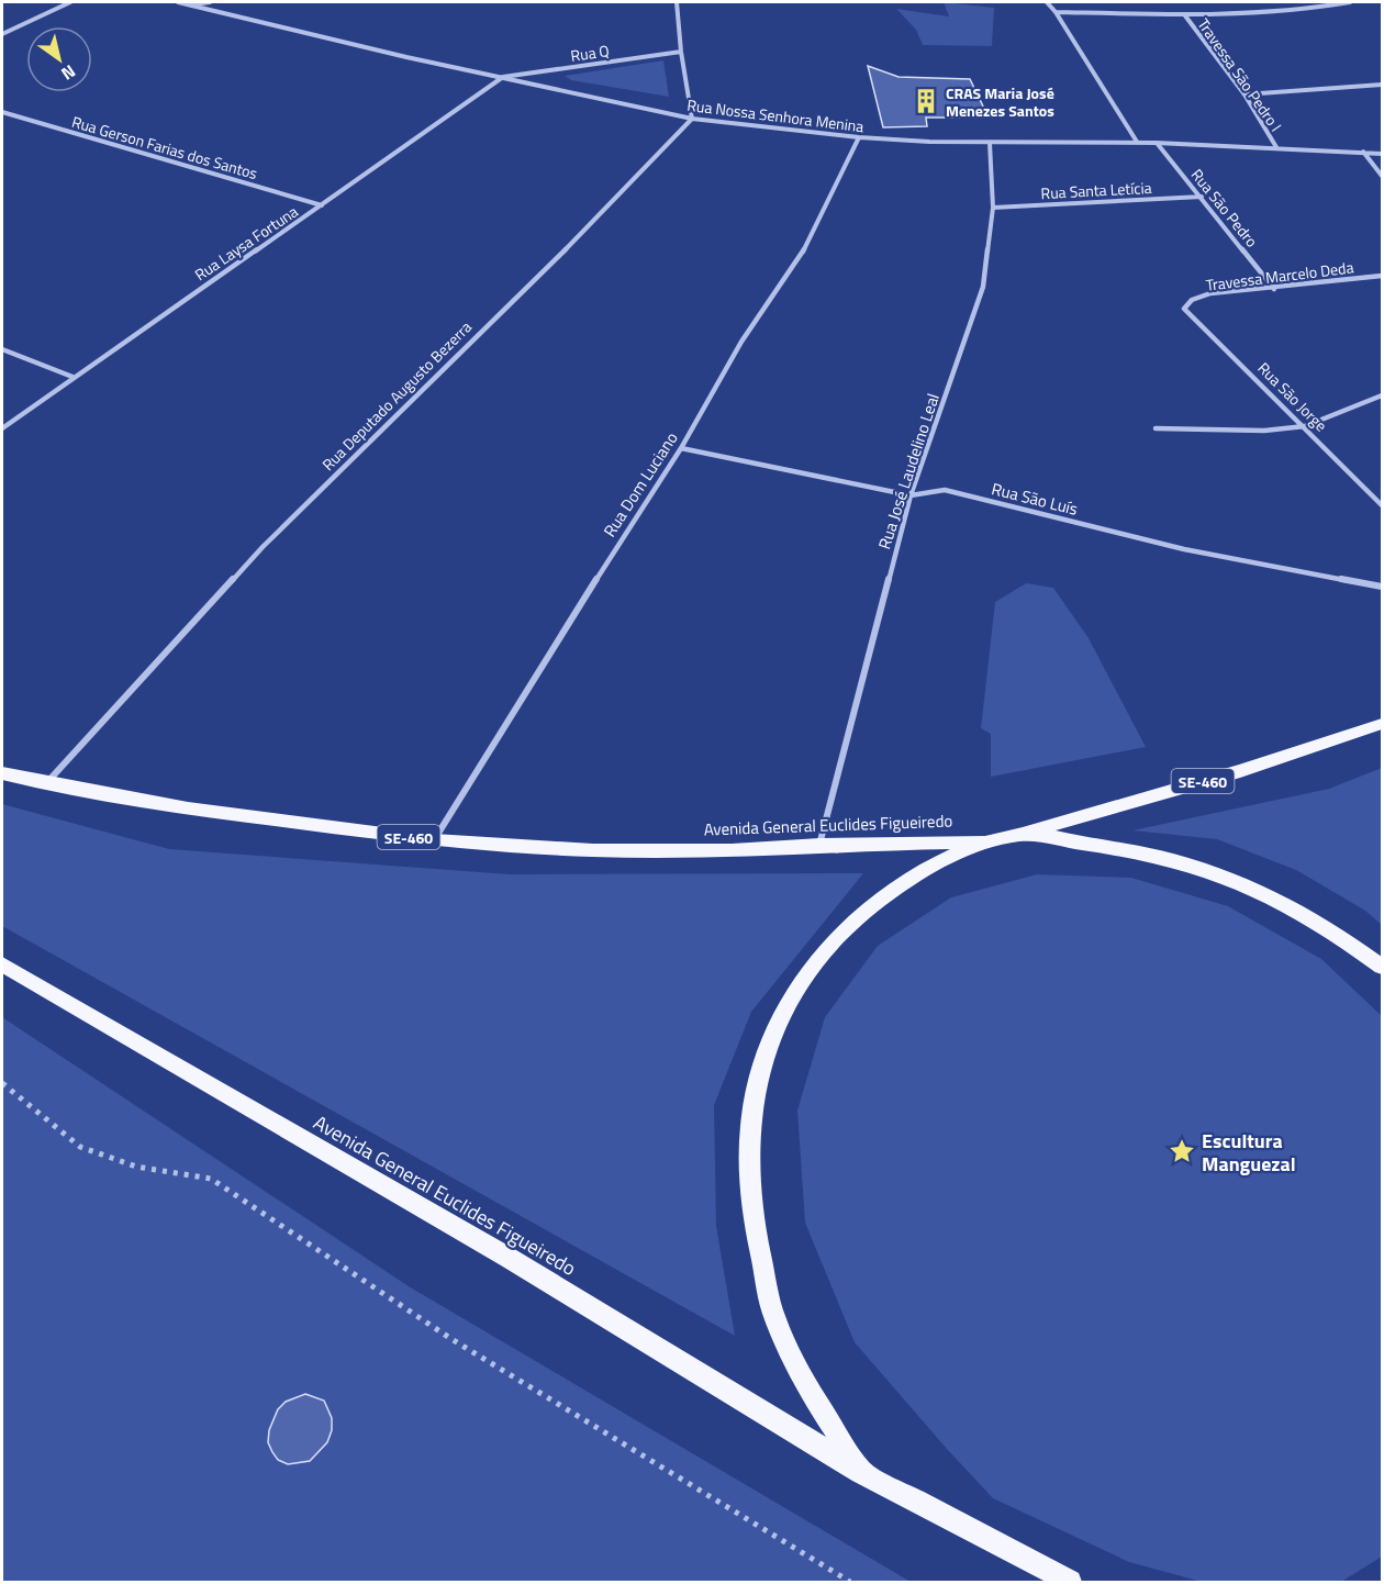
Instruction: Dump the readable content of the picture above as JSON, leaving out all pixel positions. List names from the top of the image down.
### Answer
{
  "streets": {
    "main road": ["SE-460", "Avenida General Euclides Figueiredo"],
    "street": [
      "Rua Q",
      "Travessa São Pedro I",
      "Rua Nossa Senhora Menina",
      "Rua Gerson Farias dos Santos",
      "Rua Santa Letícia",
      "Rua São Pedro",
      "Rua Laysa Fortuna",
      "Travessa Marcelo Deda",
      "Rua Deputado Augusto Bezerra",
      "Rua São Jorge",
      "Rua José Laudelino Leal",
      "Rua Dom Luciano",
      "Rua São Luís"
    ]
  },
  "crossings": [
    ["Rua Q", "Rua Nossa Senhora Menina"],
    ["Rua Q", "Rua Laysa Fortuna"],
    ["Travessa São Pedro I", "Rua Nossa Senhora Menina"],
    ["Rua Nossa Senhora Menina", "Rua São Pedro"],
    ["Rua Nossa Senhora Menina", "Rua Laysa Fortuna"],
    ["Rua Nossa Senhora Menina", "Rua Deputado Augusto Bezerra"],
    ["Rua Nossa Senhora Menina", "Rua José Laudelino Leal"],
    ["Rua Nossa Senhora Menina", "Rua Dom Luciano"],
    ["Rua Gerson Farias dos Santos", "Rua Laysa Fortuna"],
    ["Rua Santa Letícia", "Rua São Pedro"],
    ["Rua Santa Letícia", "Rua José Laudelino Leal"],
    ["Rua São Pedro", "Travessa Marcelo Deda"],
    ["Travessa Marcelo Deda", "Rua São Jorge"],
    ["Rua Deputado Augusto Bezerra", "Avenida General Euclides Figueiredo"],
    ["Rua José Laudelino Leal", "Rua São Luís"],
    ["Rua José Laudelino Leal", "Avenida General Euclides Figueiredo"],
    ["Rua Dom Luciano", "Rua São Luís"],
    ["Rua Dom Luciano", "Avenida General Euclides Figueiredo"]
  ],
  "places": {
    "building": ["CRAS Maria José Menezes Santos"],
    "place": ["Escultura Manguezal"]
  },
  "north": "bottom right"
}
